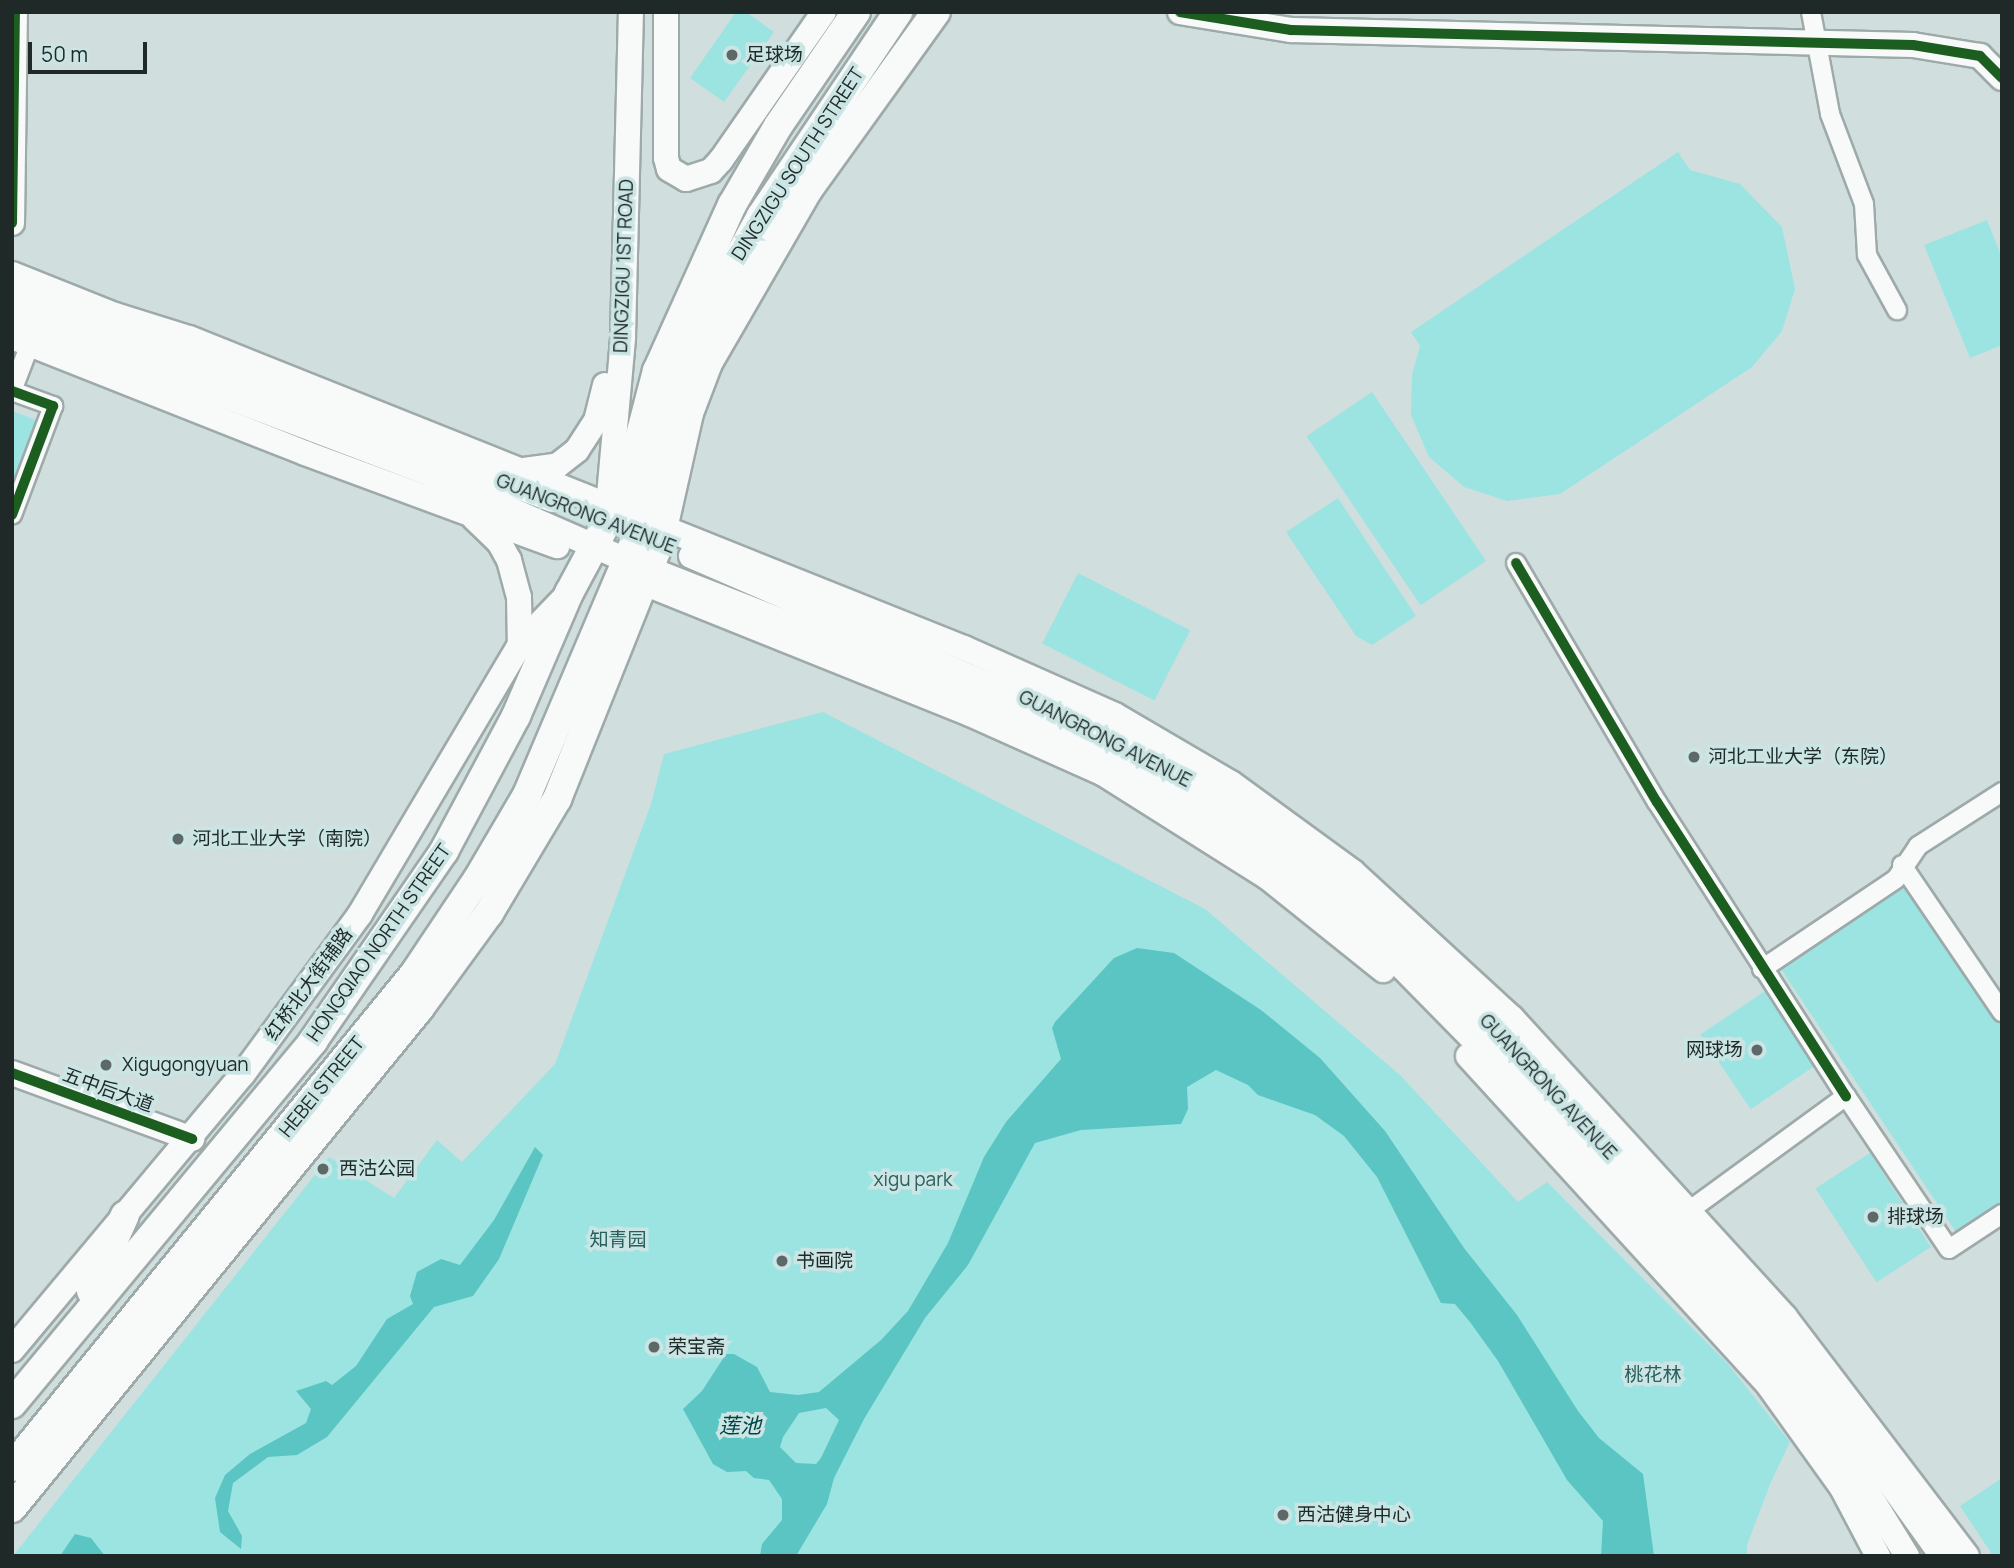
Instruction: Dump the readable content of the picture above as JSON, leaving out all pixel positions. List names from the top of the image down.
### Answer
{
  "streets": {
    "main road": [
      "DINGZIGU SOUTH STREET",
      "DINGZIGU 1ST ROAD",
      "GUANGRONG AVENUE",
      "HONGQIAO NORTH STREET",
      "红桥北大街辅路",
      "HEBEI STREET",
      "五中后大道"
    ]
  },
  "crossings": [
    ["DINGZIGU SOUTH STREET", "DINGZIGU 1ST ROAD"],
    ["DINGZIGU SOUTH STREET", "GUANGRONG AVENUE"],
    ["DINGZIGU SOUTH STREET", "HONGQIAO NORTH STREET"],
    ["DINGZIGU 1ST ROAD", "GUANGRONG AVENUE"],
    ["DINGZIGU 1ST ROAD", "HONGQIAO NORTH STREET"],
    ["GUANGRONG AVENUE", "HONGQIAO NORTH STREET"],
    ["HONGQIAO NORTH STREET", "红桥北大街辅路"],
    ["红桥北大街辅路", "五中后大道"]
  ],
  "water": ["莲池"],
  "parks": ["xigu park", "知青园", "桃花林"],
  "places": [
    "足球场",
    "河北工业大学（东院）",
    "河北工业大学（南院）",
    "网球场",
    "Xigugongyuan",
    "西沽公园",
    "排球场",
    "书画院",
    "荣宝斋",
    "西沽健身中心"
  ],
  "scale_bar": "50 m"
}
